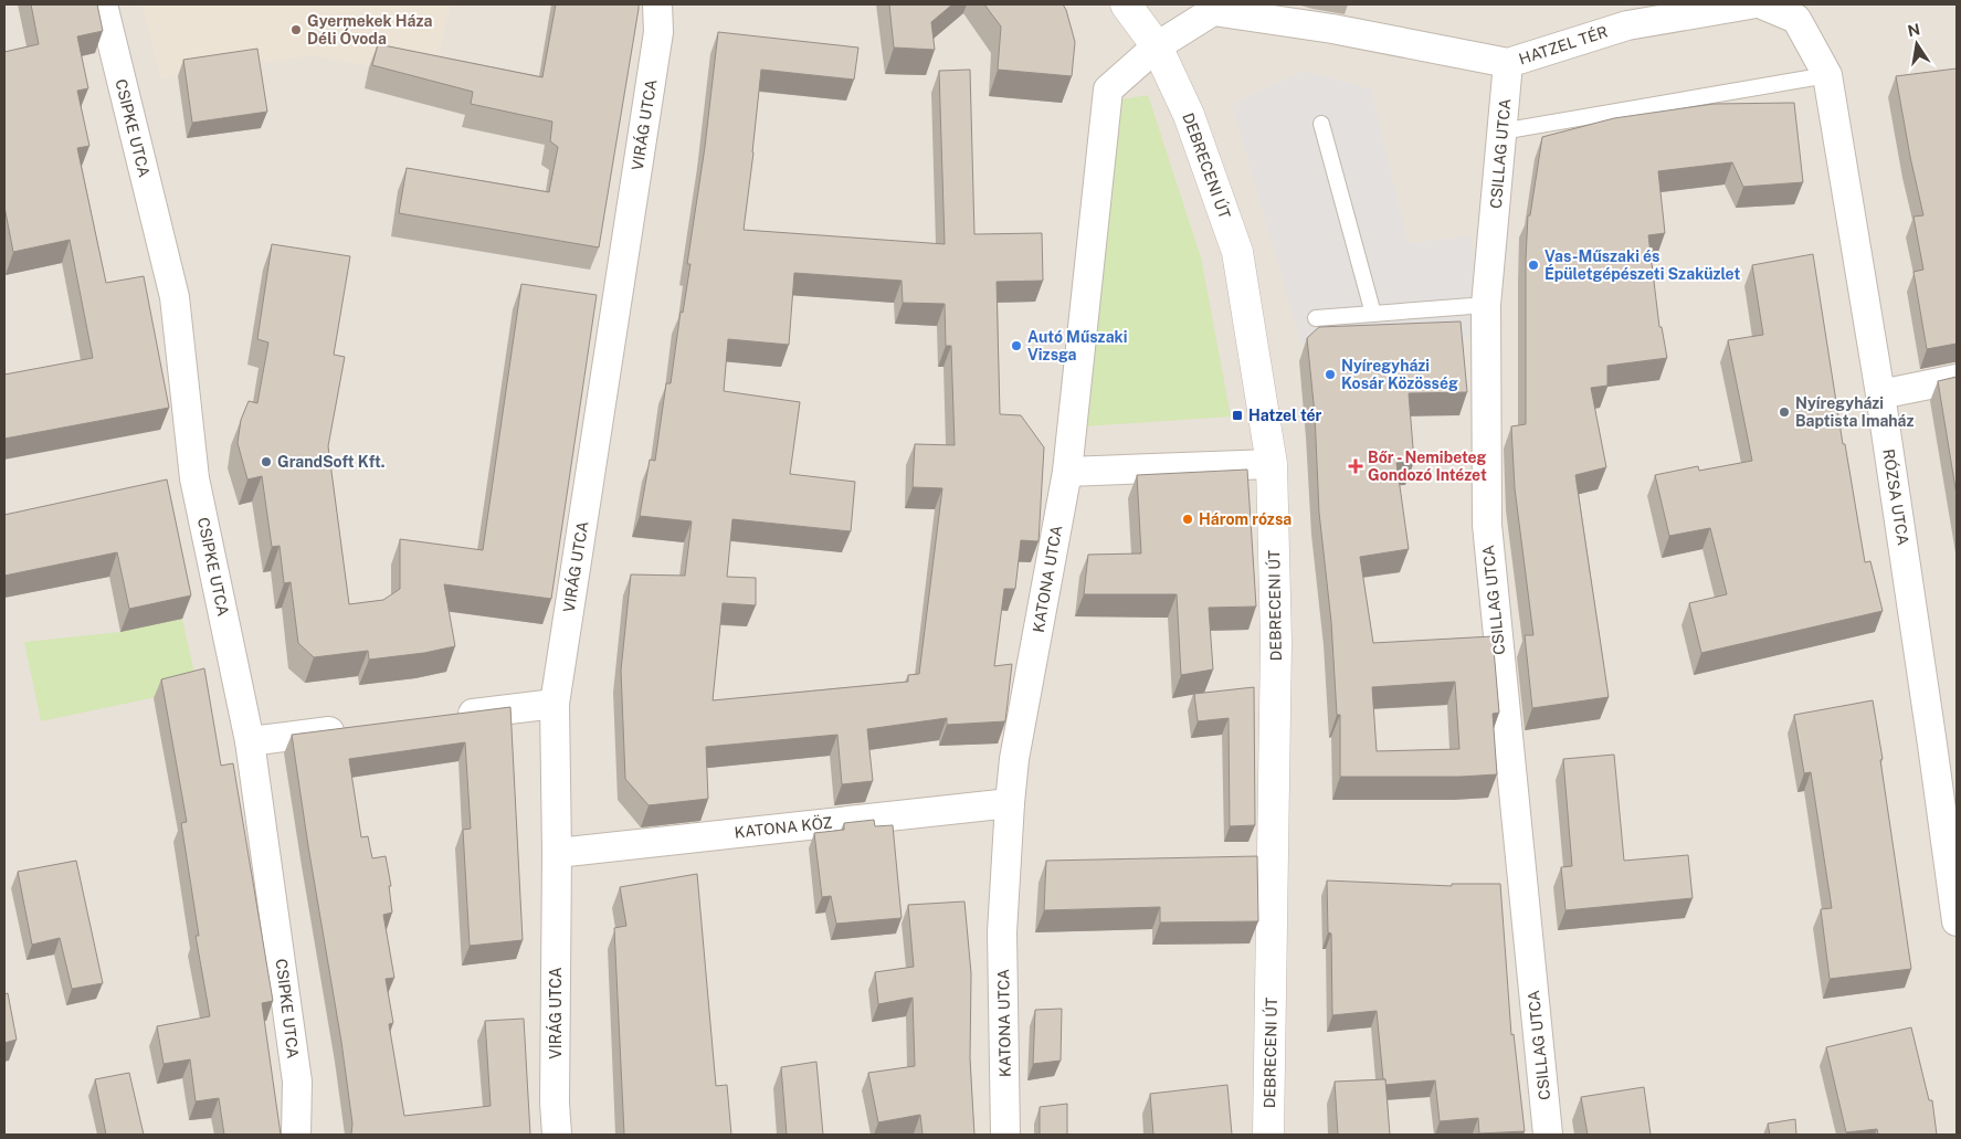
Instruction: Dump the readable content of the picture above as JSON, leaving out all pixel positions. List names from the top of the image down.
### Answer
{
  "streets": {
    "street": [
      "HATZEL TÉR",
      "VIRÁG UTCA",
      "CSIPKE UTCA",
      "CSILLAG UTCA",
      "DEBRECENI ÚT",
      "RÓZSA UTCA",
      "KATONA UTCA",
      "KATONA KÖZ"
    ]
  },
  "crossings": [
    ["HATZEL TÉR", "CSILLAG UTCA"],
    ["HATZEL TÉR", "DEBRECENI ÚT"],
    ["HATZEL TÉR", "KATONA UTCA"],
    ["VIRÁG UTCA", "KATONA KÖZ"],
    ["DEBRECENI ÚT", "KATONA UTCA"],
    ["KATONA UTCA", "KATONA KÖZ"]
  ],
  "places": {
    "other": [
      "Gyermekek Háza Déli Óvoda",
      "Vas-Műszaki és Épületgépészeti Szaküzlet",
      "Autó Műszaki Vizsga",
      "Nyíregyházi Kosár Közösség",
      "Nyíregyházi Baptista Imaház",
      "GrandSoft Kft.",
      "Három rózsa"
    ],
    "transit": ["Hatzel tér"],
    "health": ["Bőr - Nemibeteg Gondozó Intézet"]
  },
  "north": "top"
}
